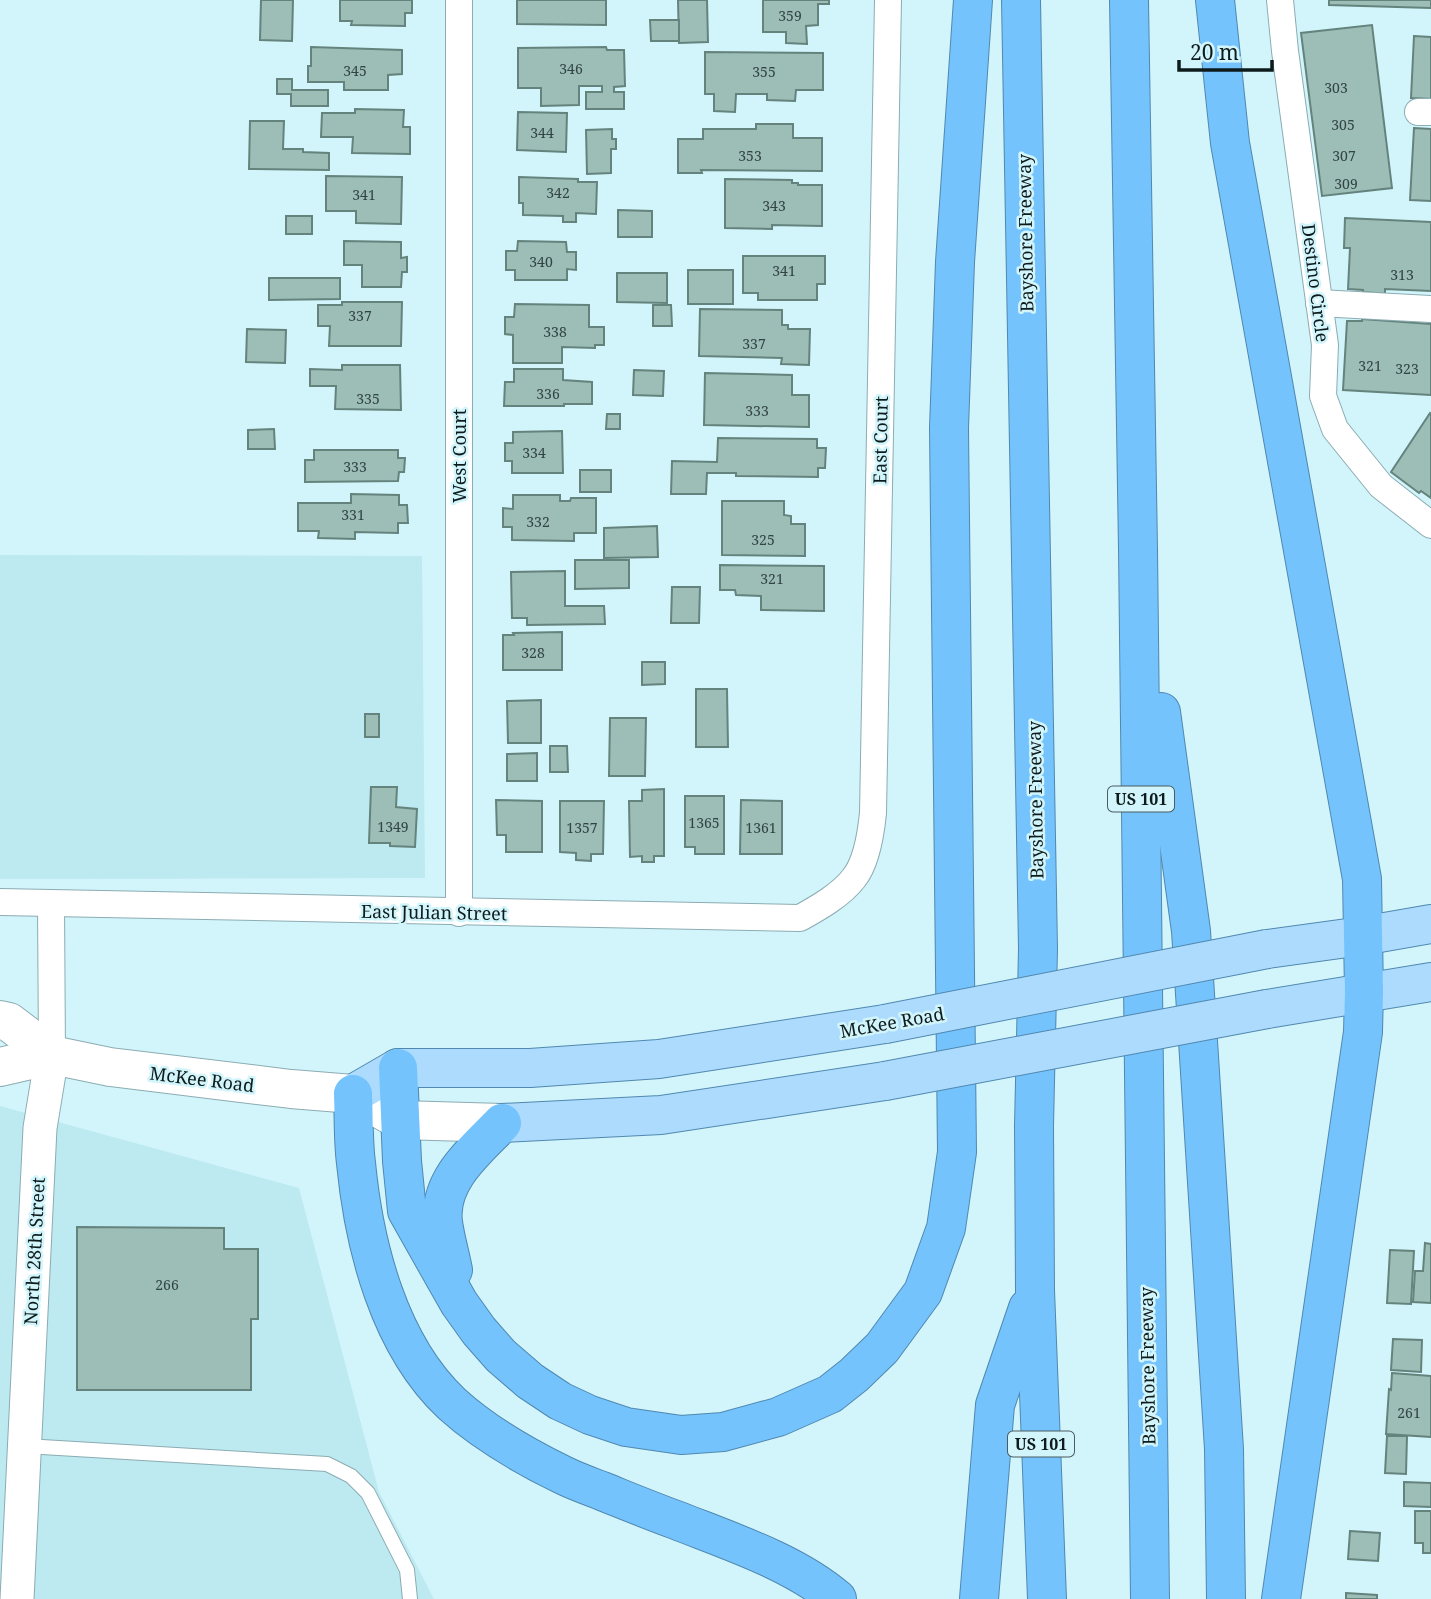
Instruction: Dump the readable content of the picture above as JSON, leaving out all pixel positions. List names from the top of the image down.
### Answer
{
  "streets": {
    "highway": ["Bayshore Freeway", "US 101"],
    "main road": ["McKee Road"],
    "street": [
      "Destino Circle",
      "East Court",
      "West Court",
      "East Julian Street",
      "North 28th Street"
    ]
  },
  "crossings": [
    ["East Court", "East Julian Street"],
    ["West Court", "East Julian Street"],
    ["East Julian Street", "North 28th Street"],
    ["McKee Road", "North 28th Street"]
  ],
  "house_numbers": [
    "359",
    "346",
    "345",
    "355",
    "303",
    "305",
    "344",
    "353",
    "307",
    "309",
    "342",
    "341",
    "343",
    "340",
    "341",
    "313",
    "337",
    "338",
    "337",
    "321",
    "323",
    "336",
    "335",
    "333",
    "334",
    "333",
    "331",
    "332",
    "325",
    "321",
    "328",
    "1365",
    "1349",
    "1357",
    "1361",
    "266",
    "261"
  ],
  "scale_bar": "20 m"
}
